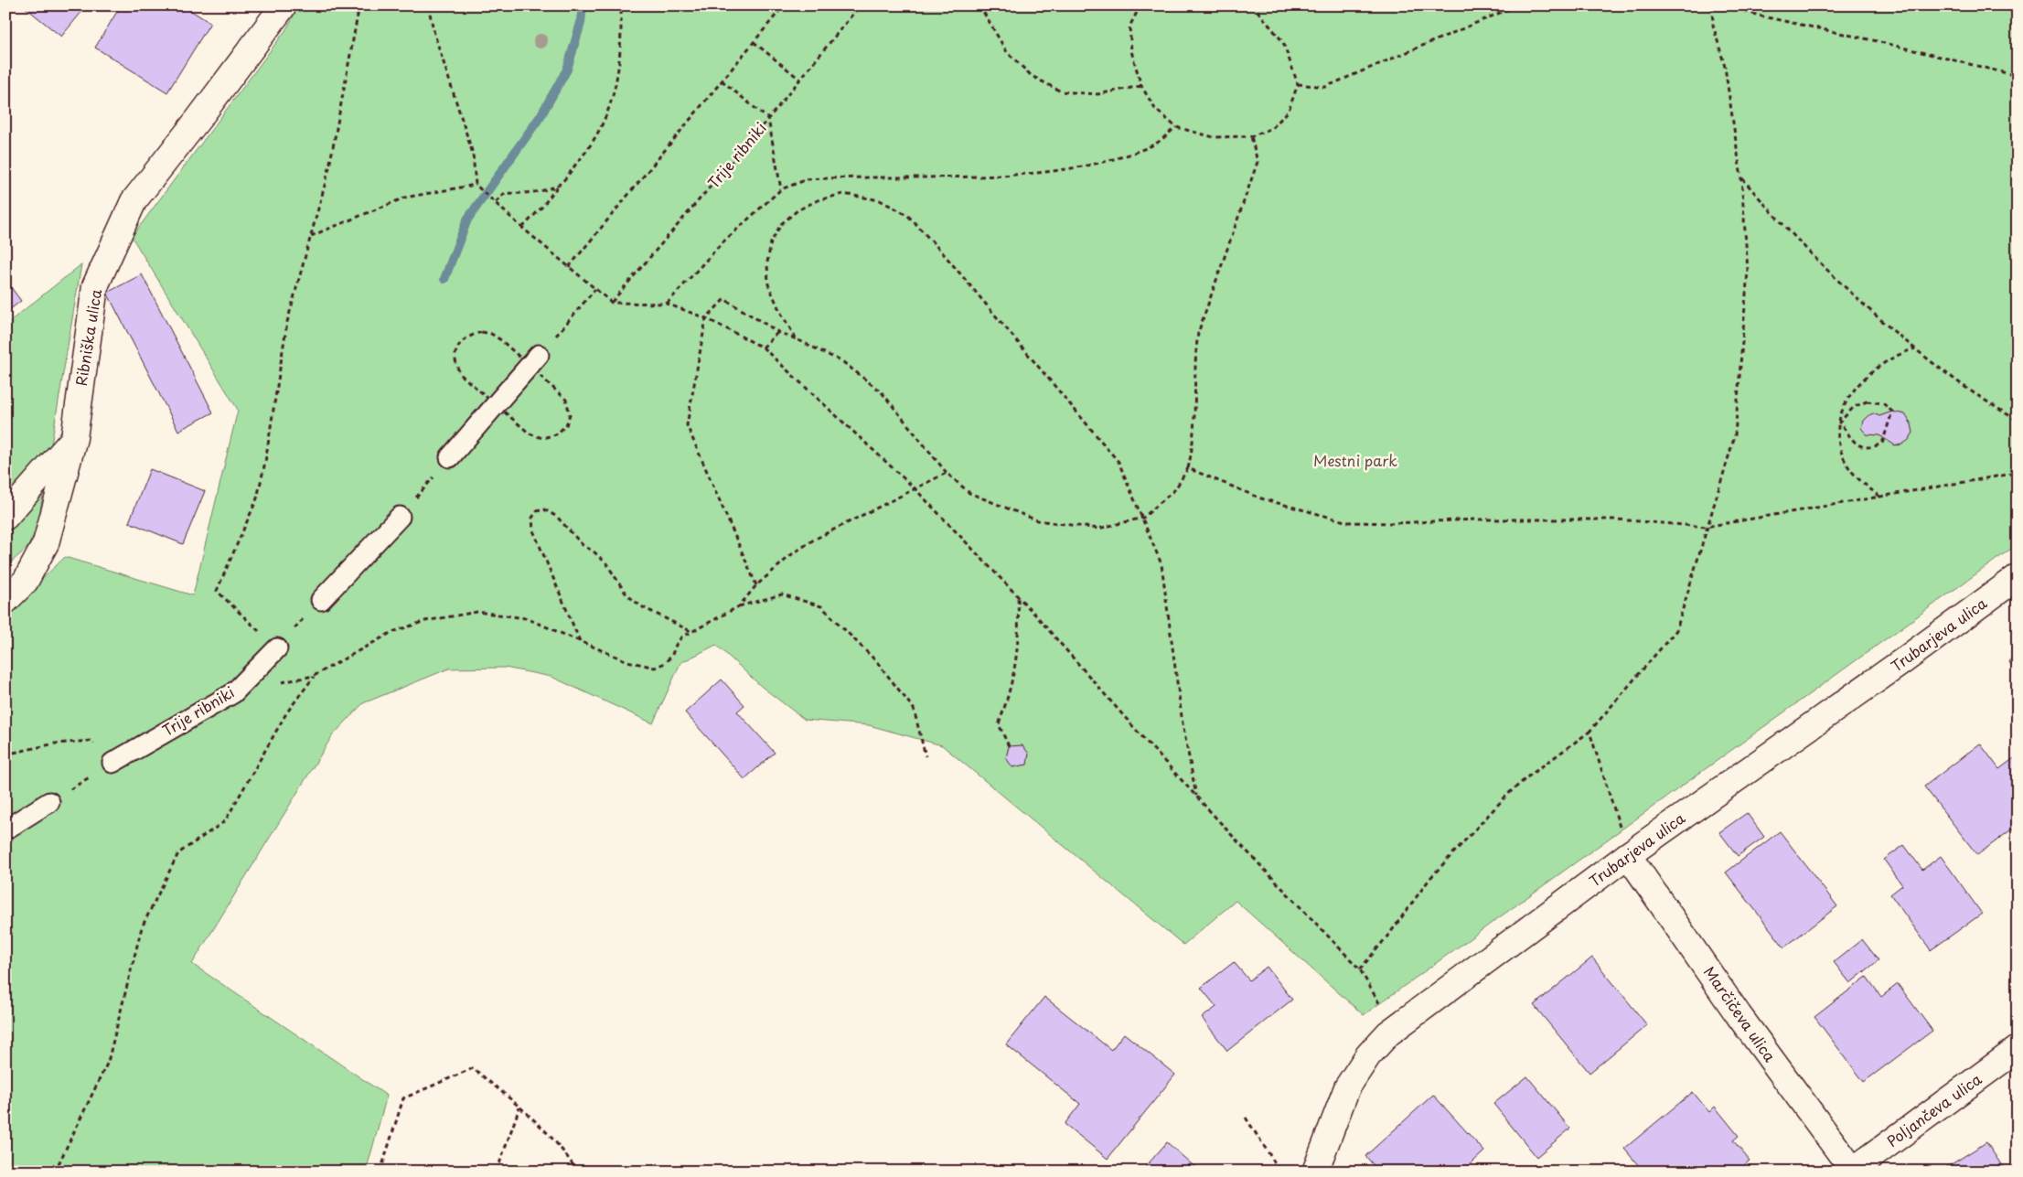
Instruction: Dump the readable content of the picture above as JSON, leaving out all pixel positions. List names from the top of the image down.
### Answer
{
  "streets": {
    "street": [
      "Trije ribniki",
      "Ribniška ulica",
      "Trubarjeva ulica",
      "Marčičeva ulica",
      "Poljančeva ulica"
    ]
  },
  "crossings": [
    ["Trubarjeva ulica", "Marčičeva ulica"],
    ["Marčičeva ulica", "Poljančeva ulica"]
  ],
  "parks": ["Mestni park"]
}
